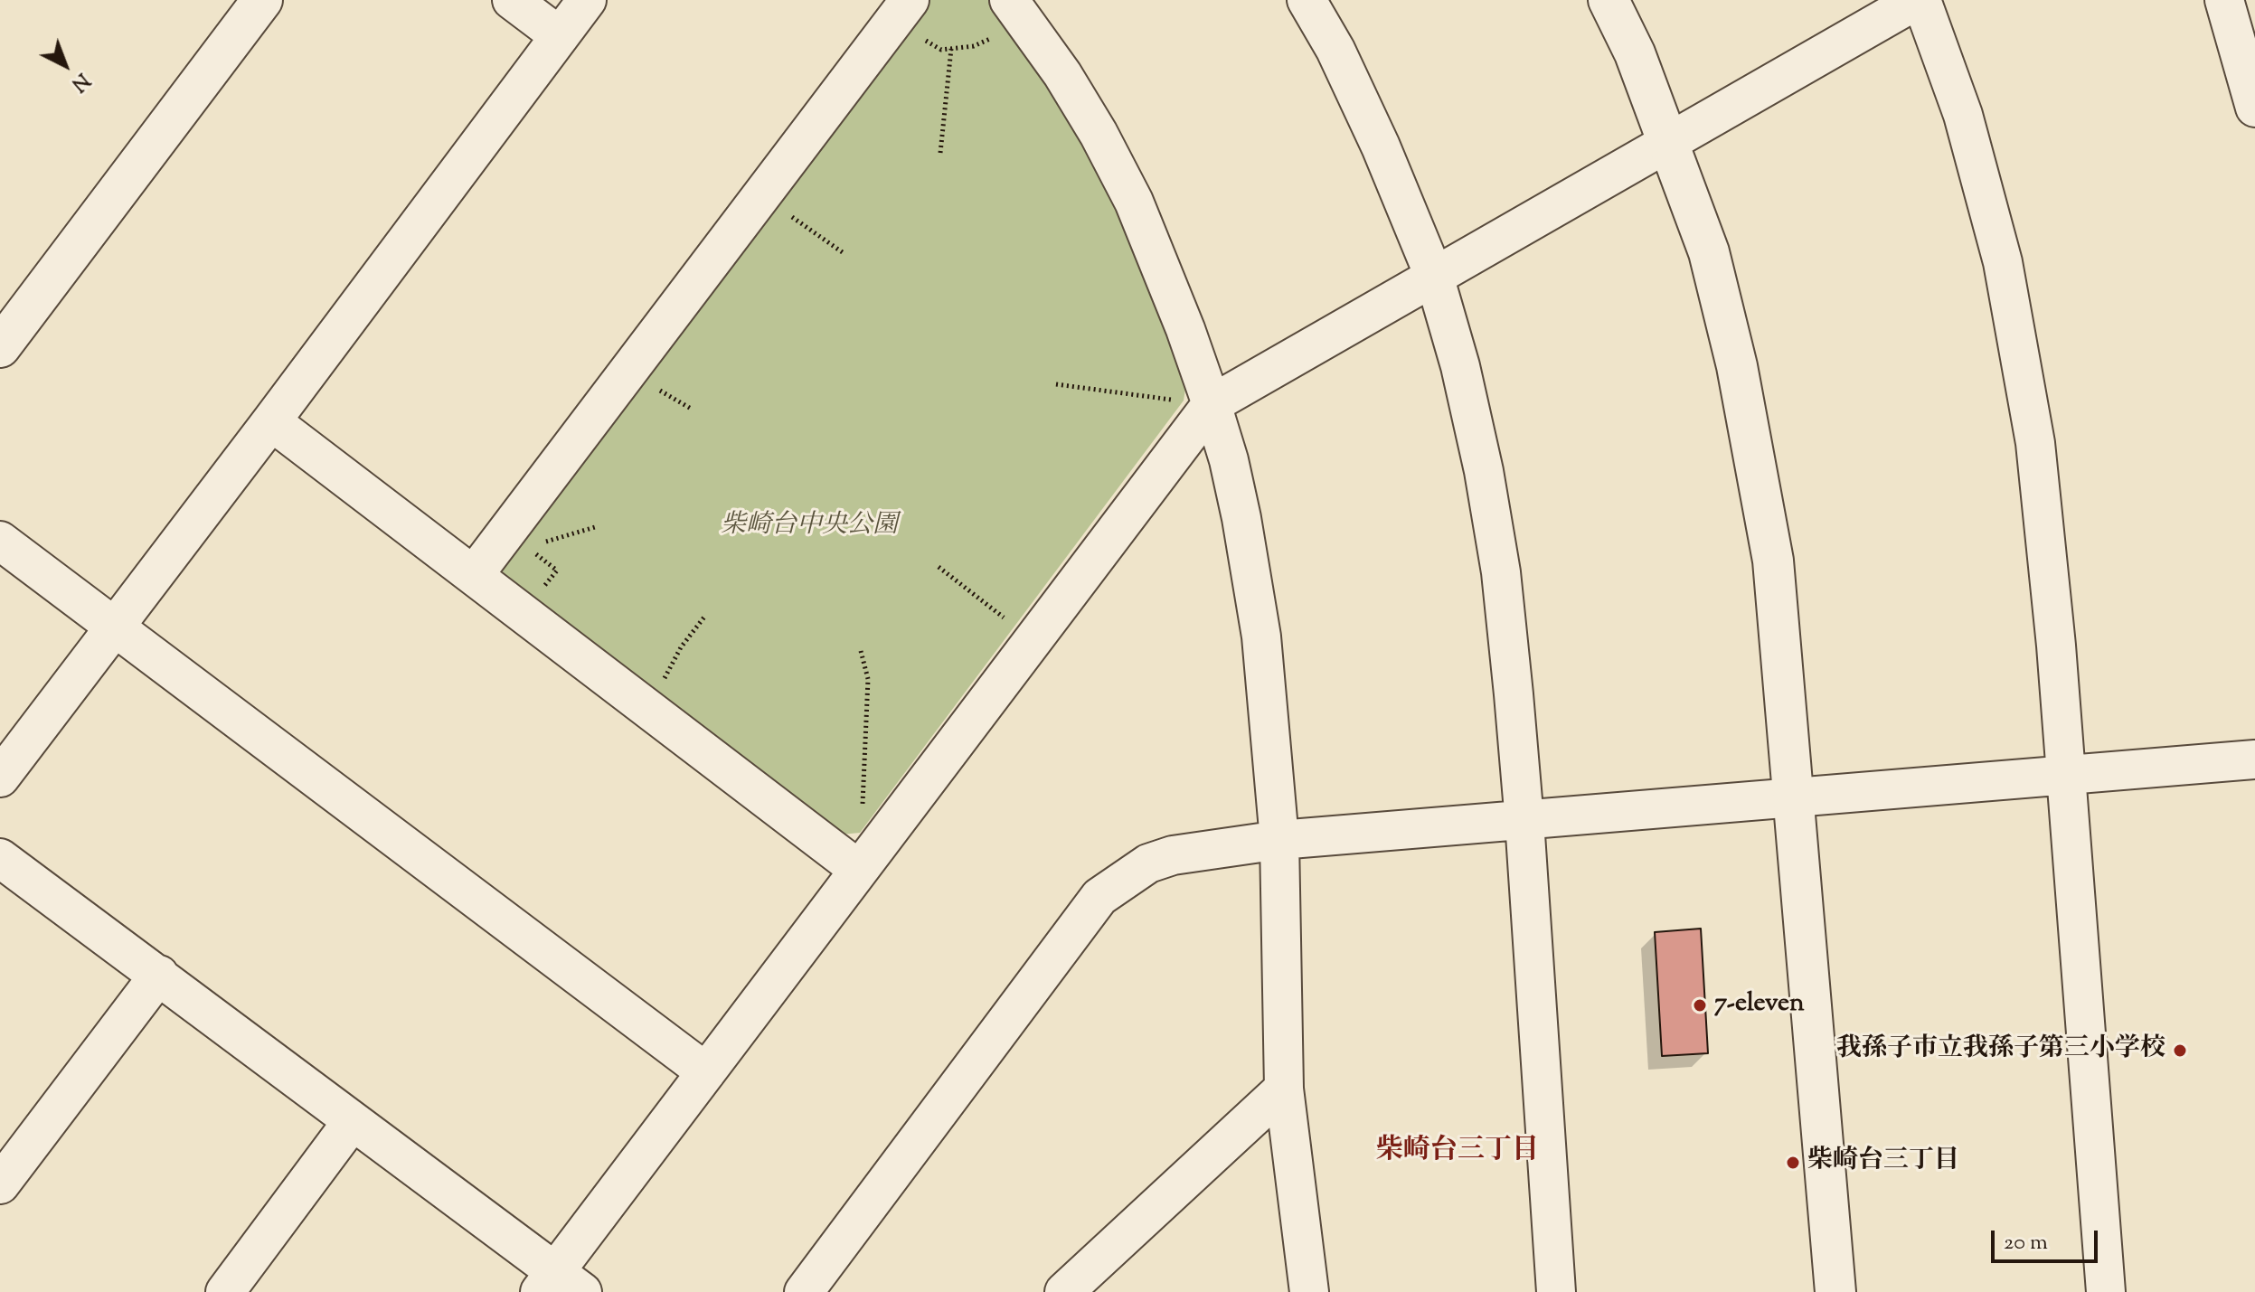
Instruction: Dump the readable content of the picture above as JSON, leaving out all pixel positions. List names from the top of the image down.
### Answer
{
  "districts": ["柴崎台三丁目"],
  "parks": ["柴崎台中央公園"],
  "places": ["7-eleven", "我孫子市立我孫子第三小学校", "柴崎台三丁目"],
  "scale_bar": "20 m",
  "north": "bottom right"
}
